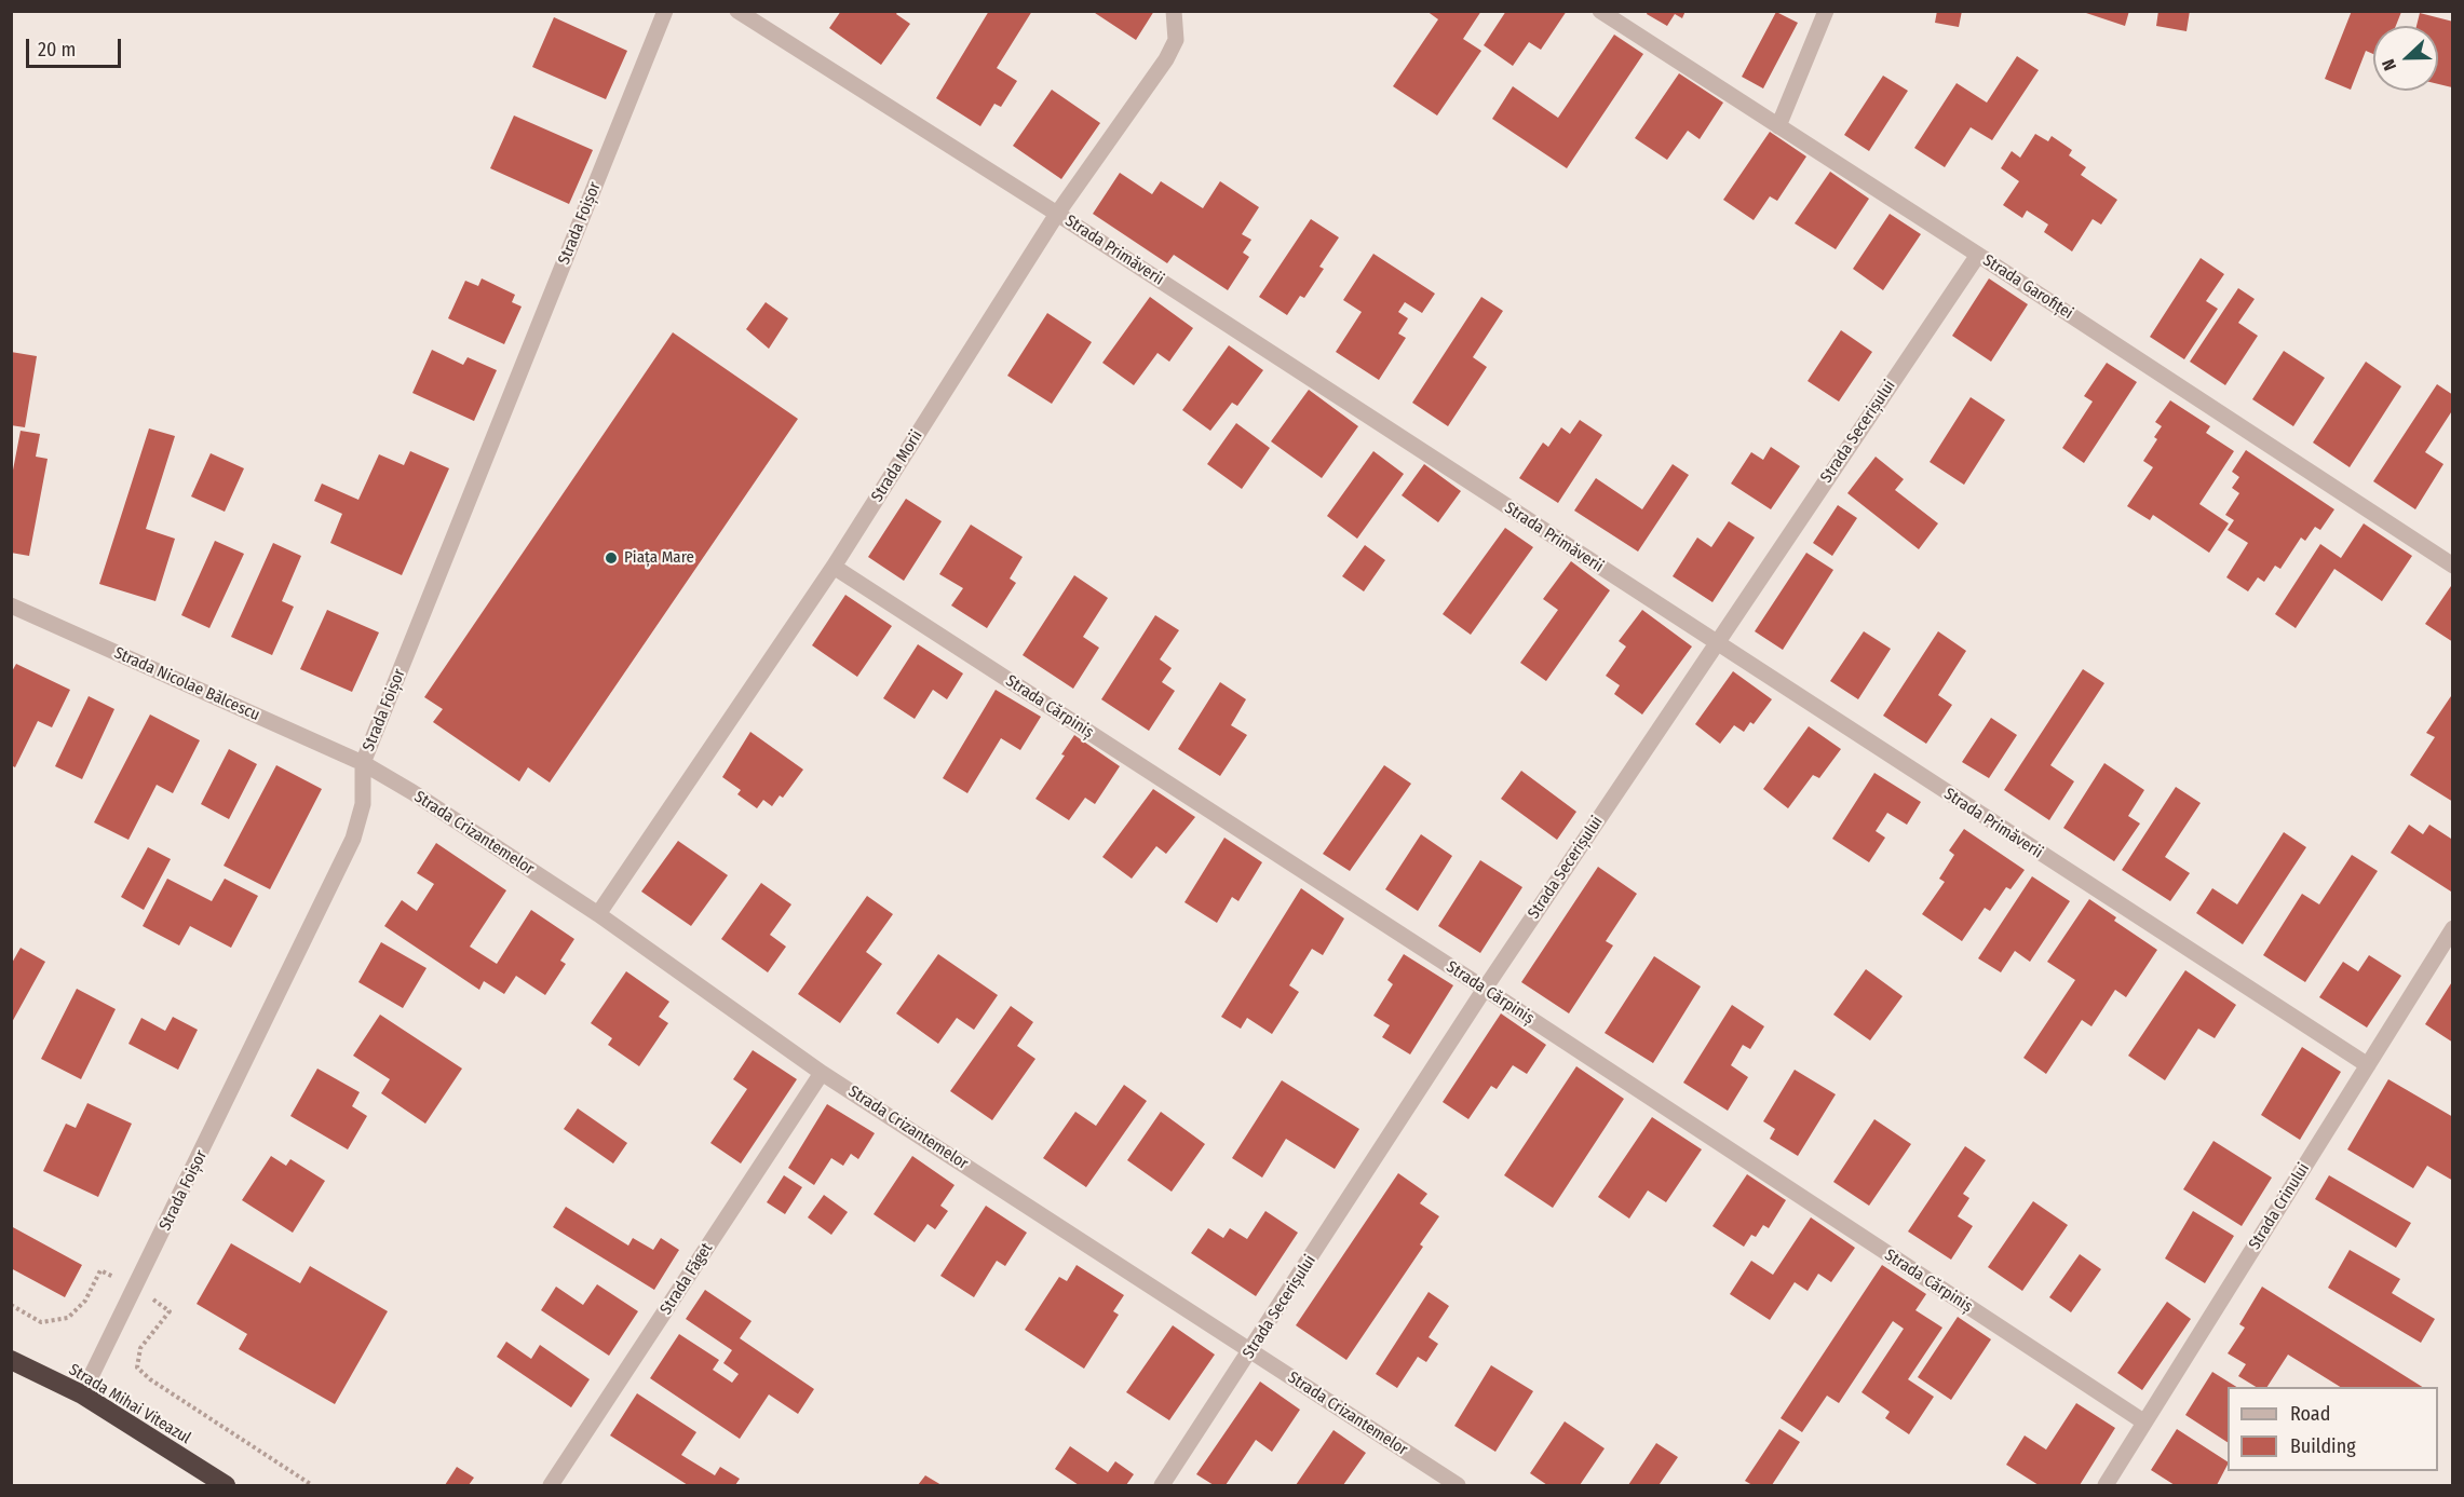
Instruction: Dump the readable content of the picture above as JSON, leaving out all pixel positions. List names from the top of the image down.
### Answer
{
  "streets": {
    "highway": ["Strada Mihai Viteazul"],
    "street": [
      "Strada Foișor",
      "Strada Primăverii",
      "Strada Garofiței",
      "Strada Secerișului",
      "Strada Morii",
      "Strada Nicolae Bălcescu",
      "Strada Cărpiniș",
      "Strada Crizantemelor",
      "Strada Crinului",
      "Strada Făget"
    ]
  },
  "crossings": [
    ["Strada Foișor", "Strada Nicolae Bălcescu"],
    ["Strada Foișor", "Strada Crizantemelor"],
    ["Strada Foișor", "Strada Mihai Viteazul"],
    ["Strada Primăverii", "Strada Secerișului"],
    ["Strada Primăverii", "Strada Morii"],
    ["Strada Primăverii", "Strada Crinului"],
    ["Strada Garofiței", "Strada Secerișului"],
    ["Strada Secerișului", "Strada Cărpiniș"],
    ["Strada Secerișului", "Strada Crizantemelor"],
    ["Strada Morii", "Strada Cărpiniș"],
    ["Strada Morii", "Strada Crizantemelor"],
    ["Strada Nicolae Bălcescu", "Strada Crizantemelor"],
    ["Strada Cărpiniș", "Strada Crinului"],
    ["Strada Crizantemelor", "Strada Făget"]
  ],
  "places": ["Piața Mare"],
  "legend": ["Road", "Building"],
  "scale_bar": "20 m",
  "north": "left"
}
